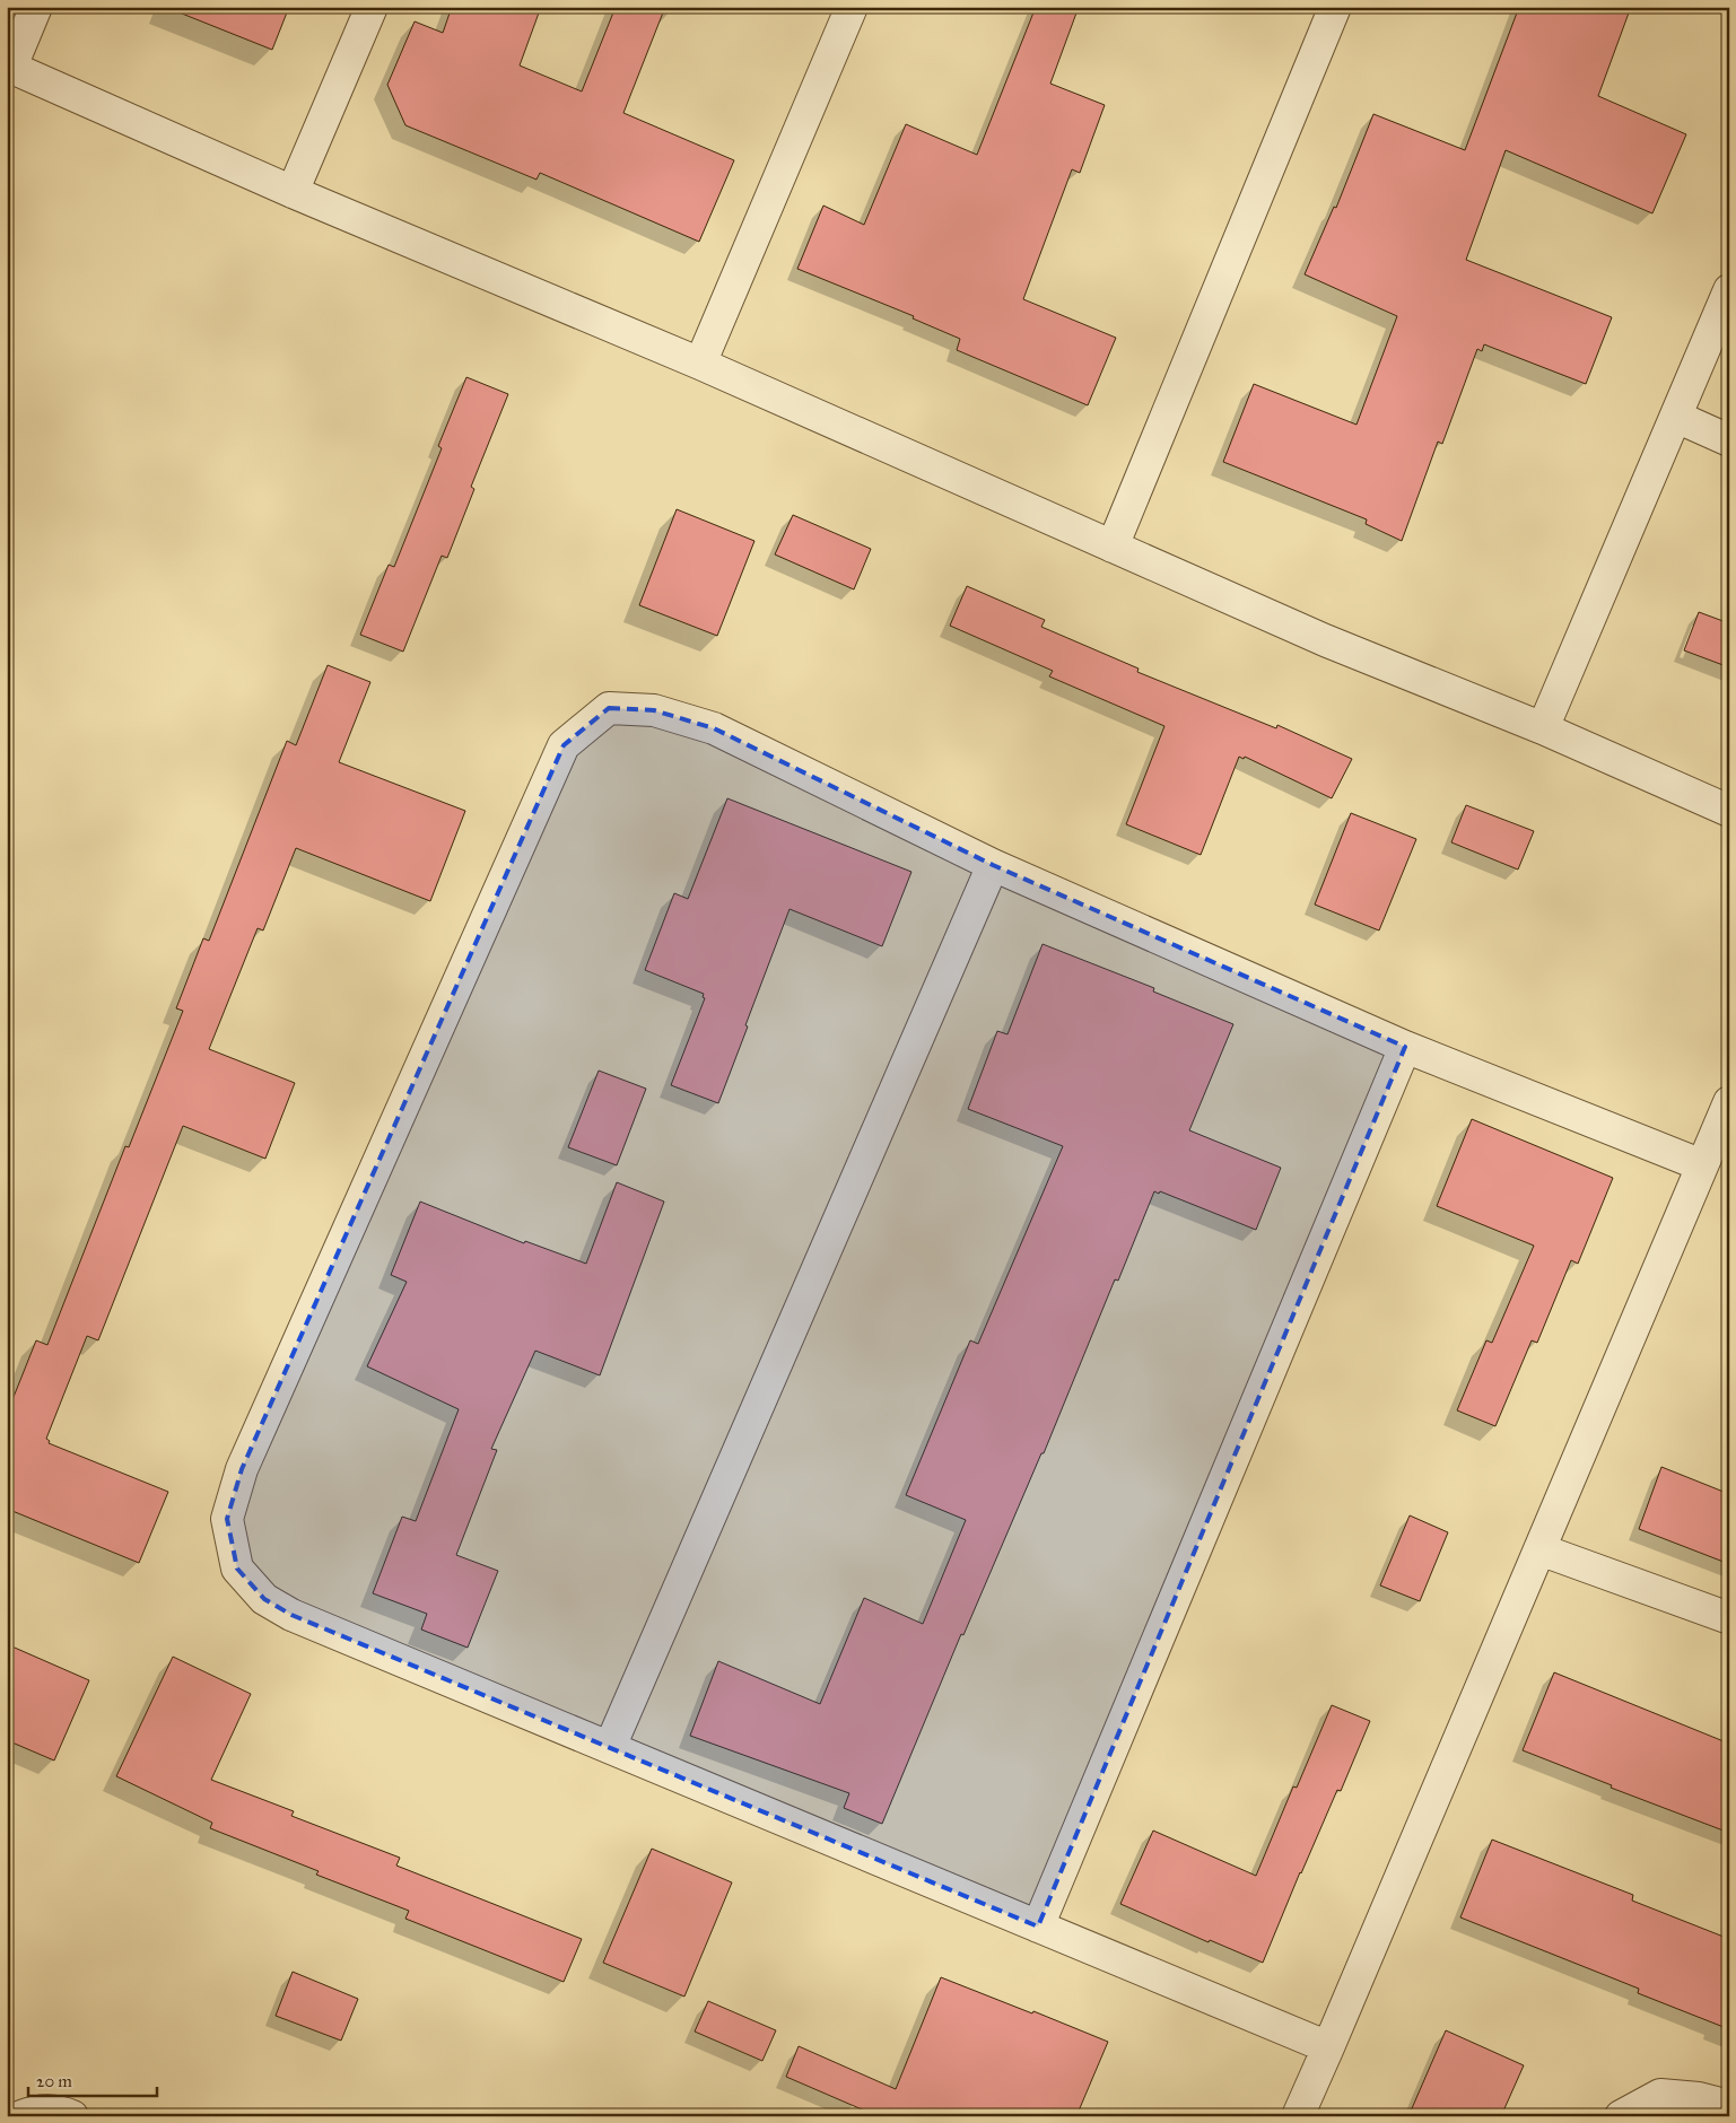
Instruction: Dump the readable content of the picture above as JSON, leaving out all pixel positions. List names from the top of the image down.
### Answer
{
  "scale_bar": "20 m"
}
